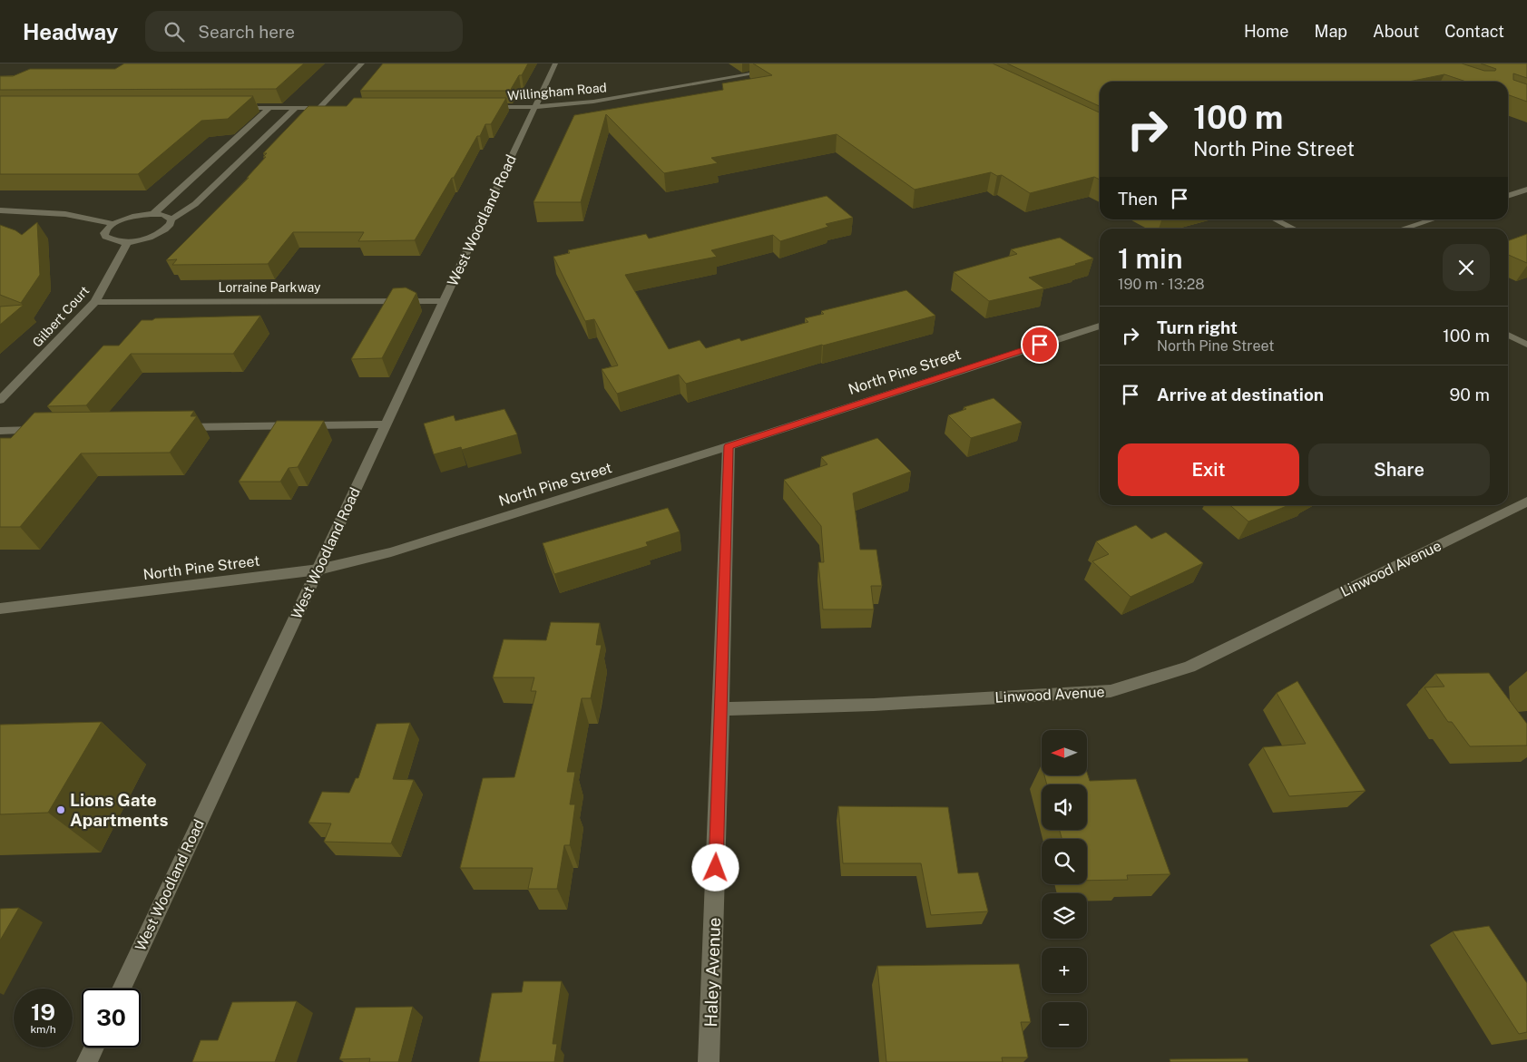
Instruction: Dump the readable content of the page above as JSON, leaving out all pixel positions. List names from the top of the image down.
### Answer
{
  "streets": {
    "street": [
      "Willingham Road",
      "West Woodland Road",
      "Lorraine Parkway",
      "Gilbert Court",
      "North Pine Street",
      "Linwood Avenue",
      "Haley Avenue"
    ]
  },
  "crossings": [
    ["Willingham Road", "West Woodland Road"],
    ["West Woodland Road", "Lorraine Parkway"],
    ["West Woodland Road", "North Pine Street"],
    ["Lorraine Parkway", "Gilbert Court"],
    ["North Pine Street", "Haley Avenue"],
    ["Linwood Avenue", "Haley Avenue"]
  ],
  "places": ["Lions Gate Apartments"],
  "north": "left",
  "page": {
    "header": "Headway",
    "search": "Search here",
    "nav": [
      "Home",
      "Map",
      "About",
      "Contact"
    ],
    "turn": ["100 m", "North Pine Street"],
    "then": "Then",
    "heading": ["1 min", "190 m · 13:28"],
    "list": [
      {
        "name": "Turn right",
        "note": "North Pine Street",
        "value": "100 m"
      },
      {
        "name": "Arrive at destination",
        "value": "90 m"
      }
    ],
    "buttons": ["Exit", "Share"],
    "map_buttons": ["+", "−"],
    "speed": "19 km/h",
    "limit": "30"
  }
}
